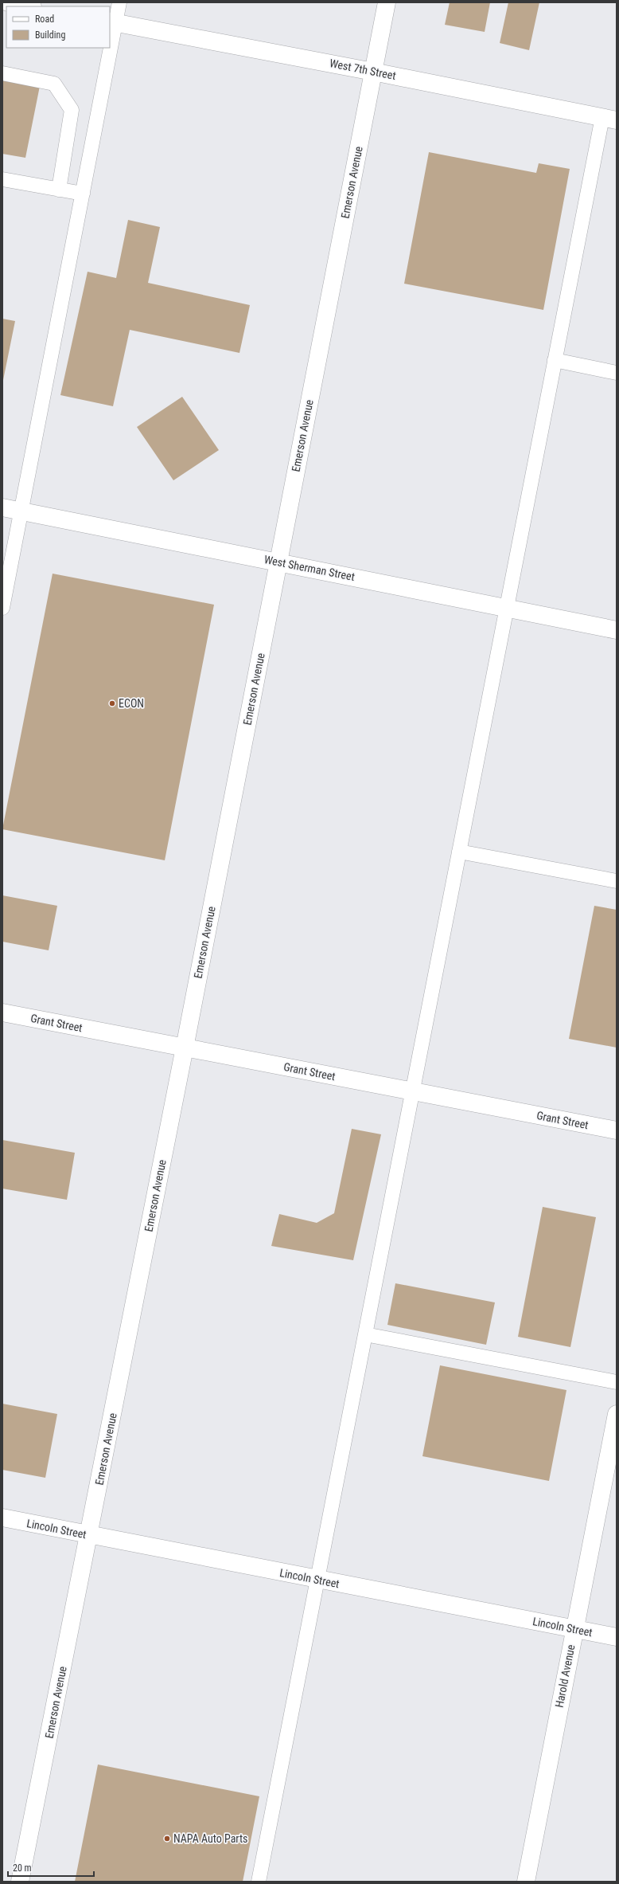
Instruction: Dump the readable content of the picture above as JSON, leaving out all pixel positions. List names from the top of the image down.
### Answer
{
  "streets": {
    "street": [
      "West 7th Street",
      "Emerson Avenue",
      "West Sherman Street",
      "Grant Street",
      "Lincoln Street",
      "Harold Avenue"
    ]
  },
  "crossings": [
    ["West 7th Street", "Emerson Avenue"],
    ["Emerson Avenue", "West Sherman Street"],
    ["Emerson Avenue", "Grant Street"],
    ["Emerson Avenue", "Lincoln Street"],
    ["Lincoln Street", "Harold Avenue"]
  ],
  "places": ["ECON", "NAPA Auto Parts"],
  "legend": ["Road", "Building"],
  "scale_bar": "20 m"
}
